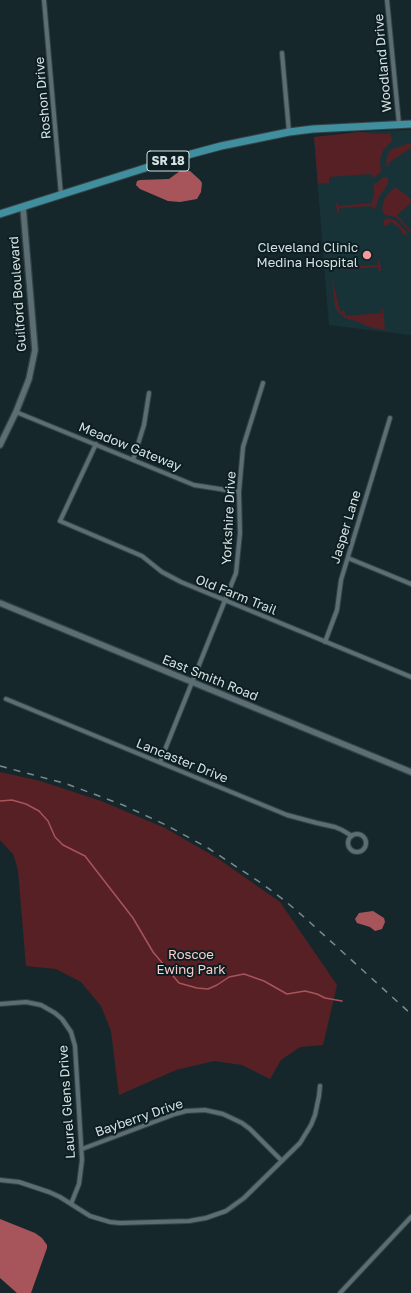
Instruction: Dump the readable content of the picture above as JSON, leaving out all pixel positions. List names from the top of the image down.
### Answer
{
  "streets": {
    "highway": ["SR 18"],
    "street": [
      "Woodland Drive",
      "Roshon Drive",
      "Guilford Boulevard",
      "Meadow Gateway",
      "Yorkshire Drive",
      "Jasper Lane",
      "Old Farm Trail",
      "East Smith Road",
      "Lancaster Drive",
      "Laurel Glens Drive",
      "Bayberry Drive"
    ]
  },
  "crossings": [
    ["Woodland Drive", "SR 18"],
    ["Roshon Drive", "SR 18"],
    ["SR 18", "Guilford Boulevard"],
    ["Guilford Boulevard", "Meadow Gateway"],
    ["Meadow Gateway", "Yorkshire Drive"],
    ["Meadow Gateway", "Old Farm Trail"],
    ["Yorkshire Drive", "Old Farm Trail"],
    ["Yorkshire Drive", "East Smith Road"],
    ["Yorkshire Drive", "Lancaster Drive"],
    ["Jasper Lane", "Old Farm Trail"],
    ["Laurel Glens Drive", "Bayberry Drive"]
  ],
  "parks": ["Roscoe Ewing Park"],
  "places": ["Cleveland Clinic Medina Hospital"]
}
